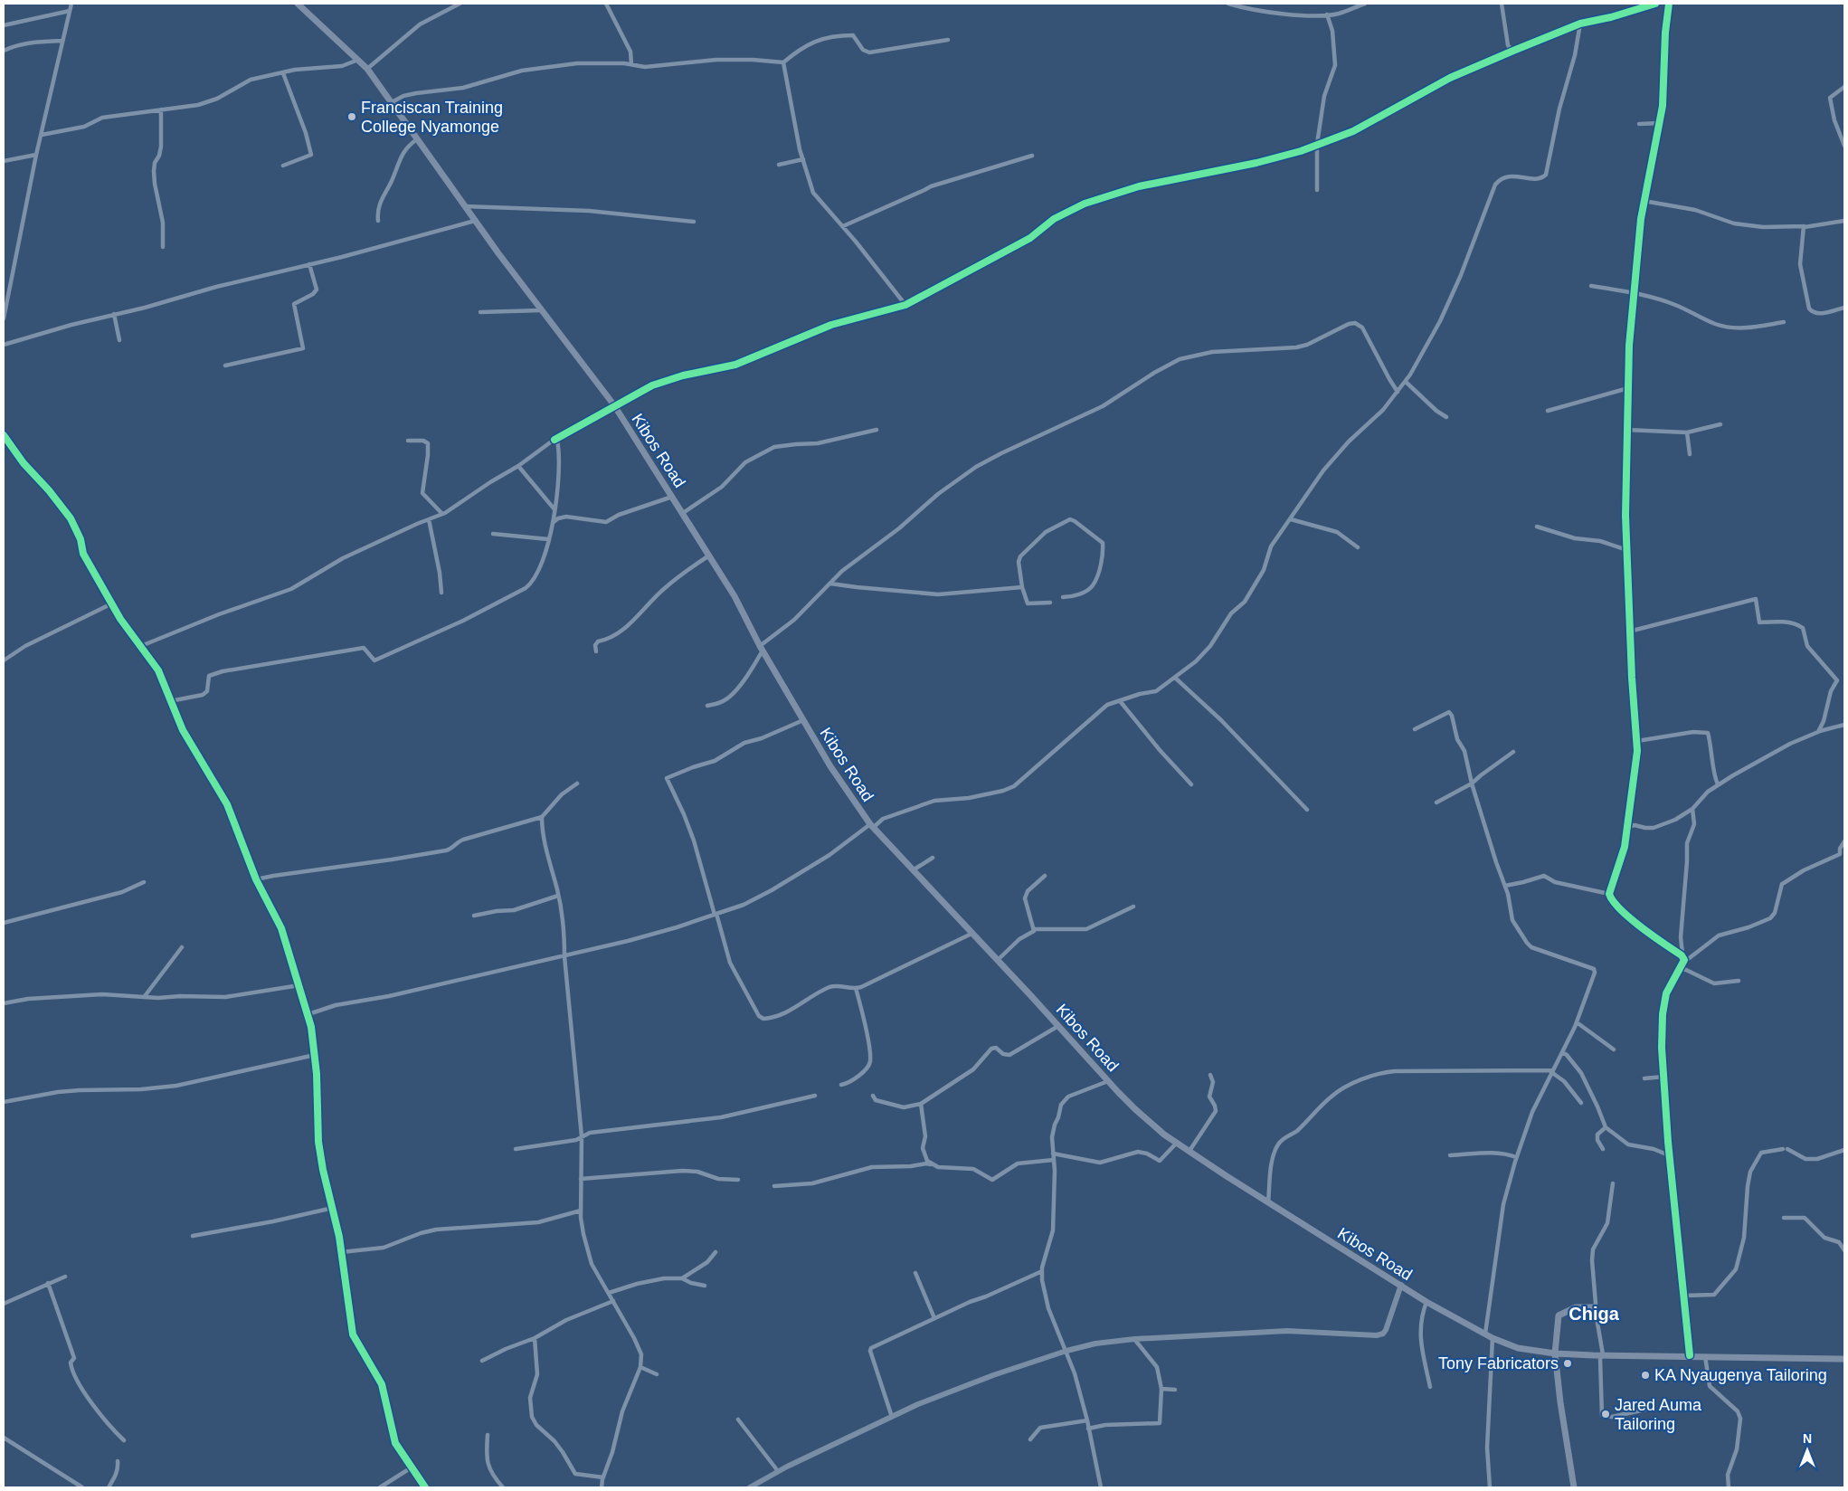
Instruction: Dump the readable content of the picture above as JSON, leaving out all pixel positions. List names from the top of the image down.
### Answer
{
  "streets": {
    "main road": ["Kibos Road"]
  },
  "districts": ["Chiga"],
  "places": [
    "Franciscan Training College Nyamonge",
    "Tony Fabricators",
    "KA Nyaugenya Tailoring",
    "Jared Auma Tailoring"
  ],
  "north": "top"
}
